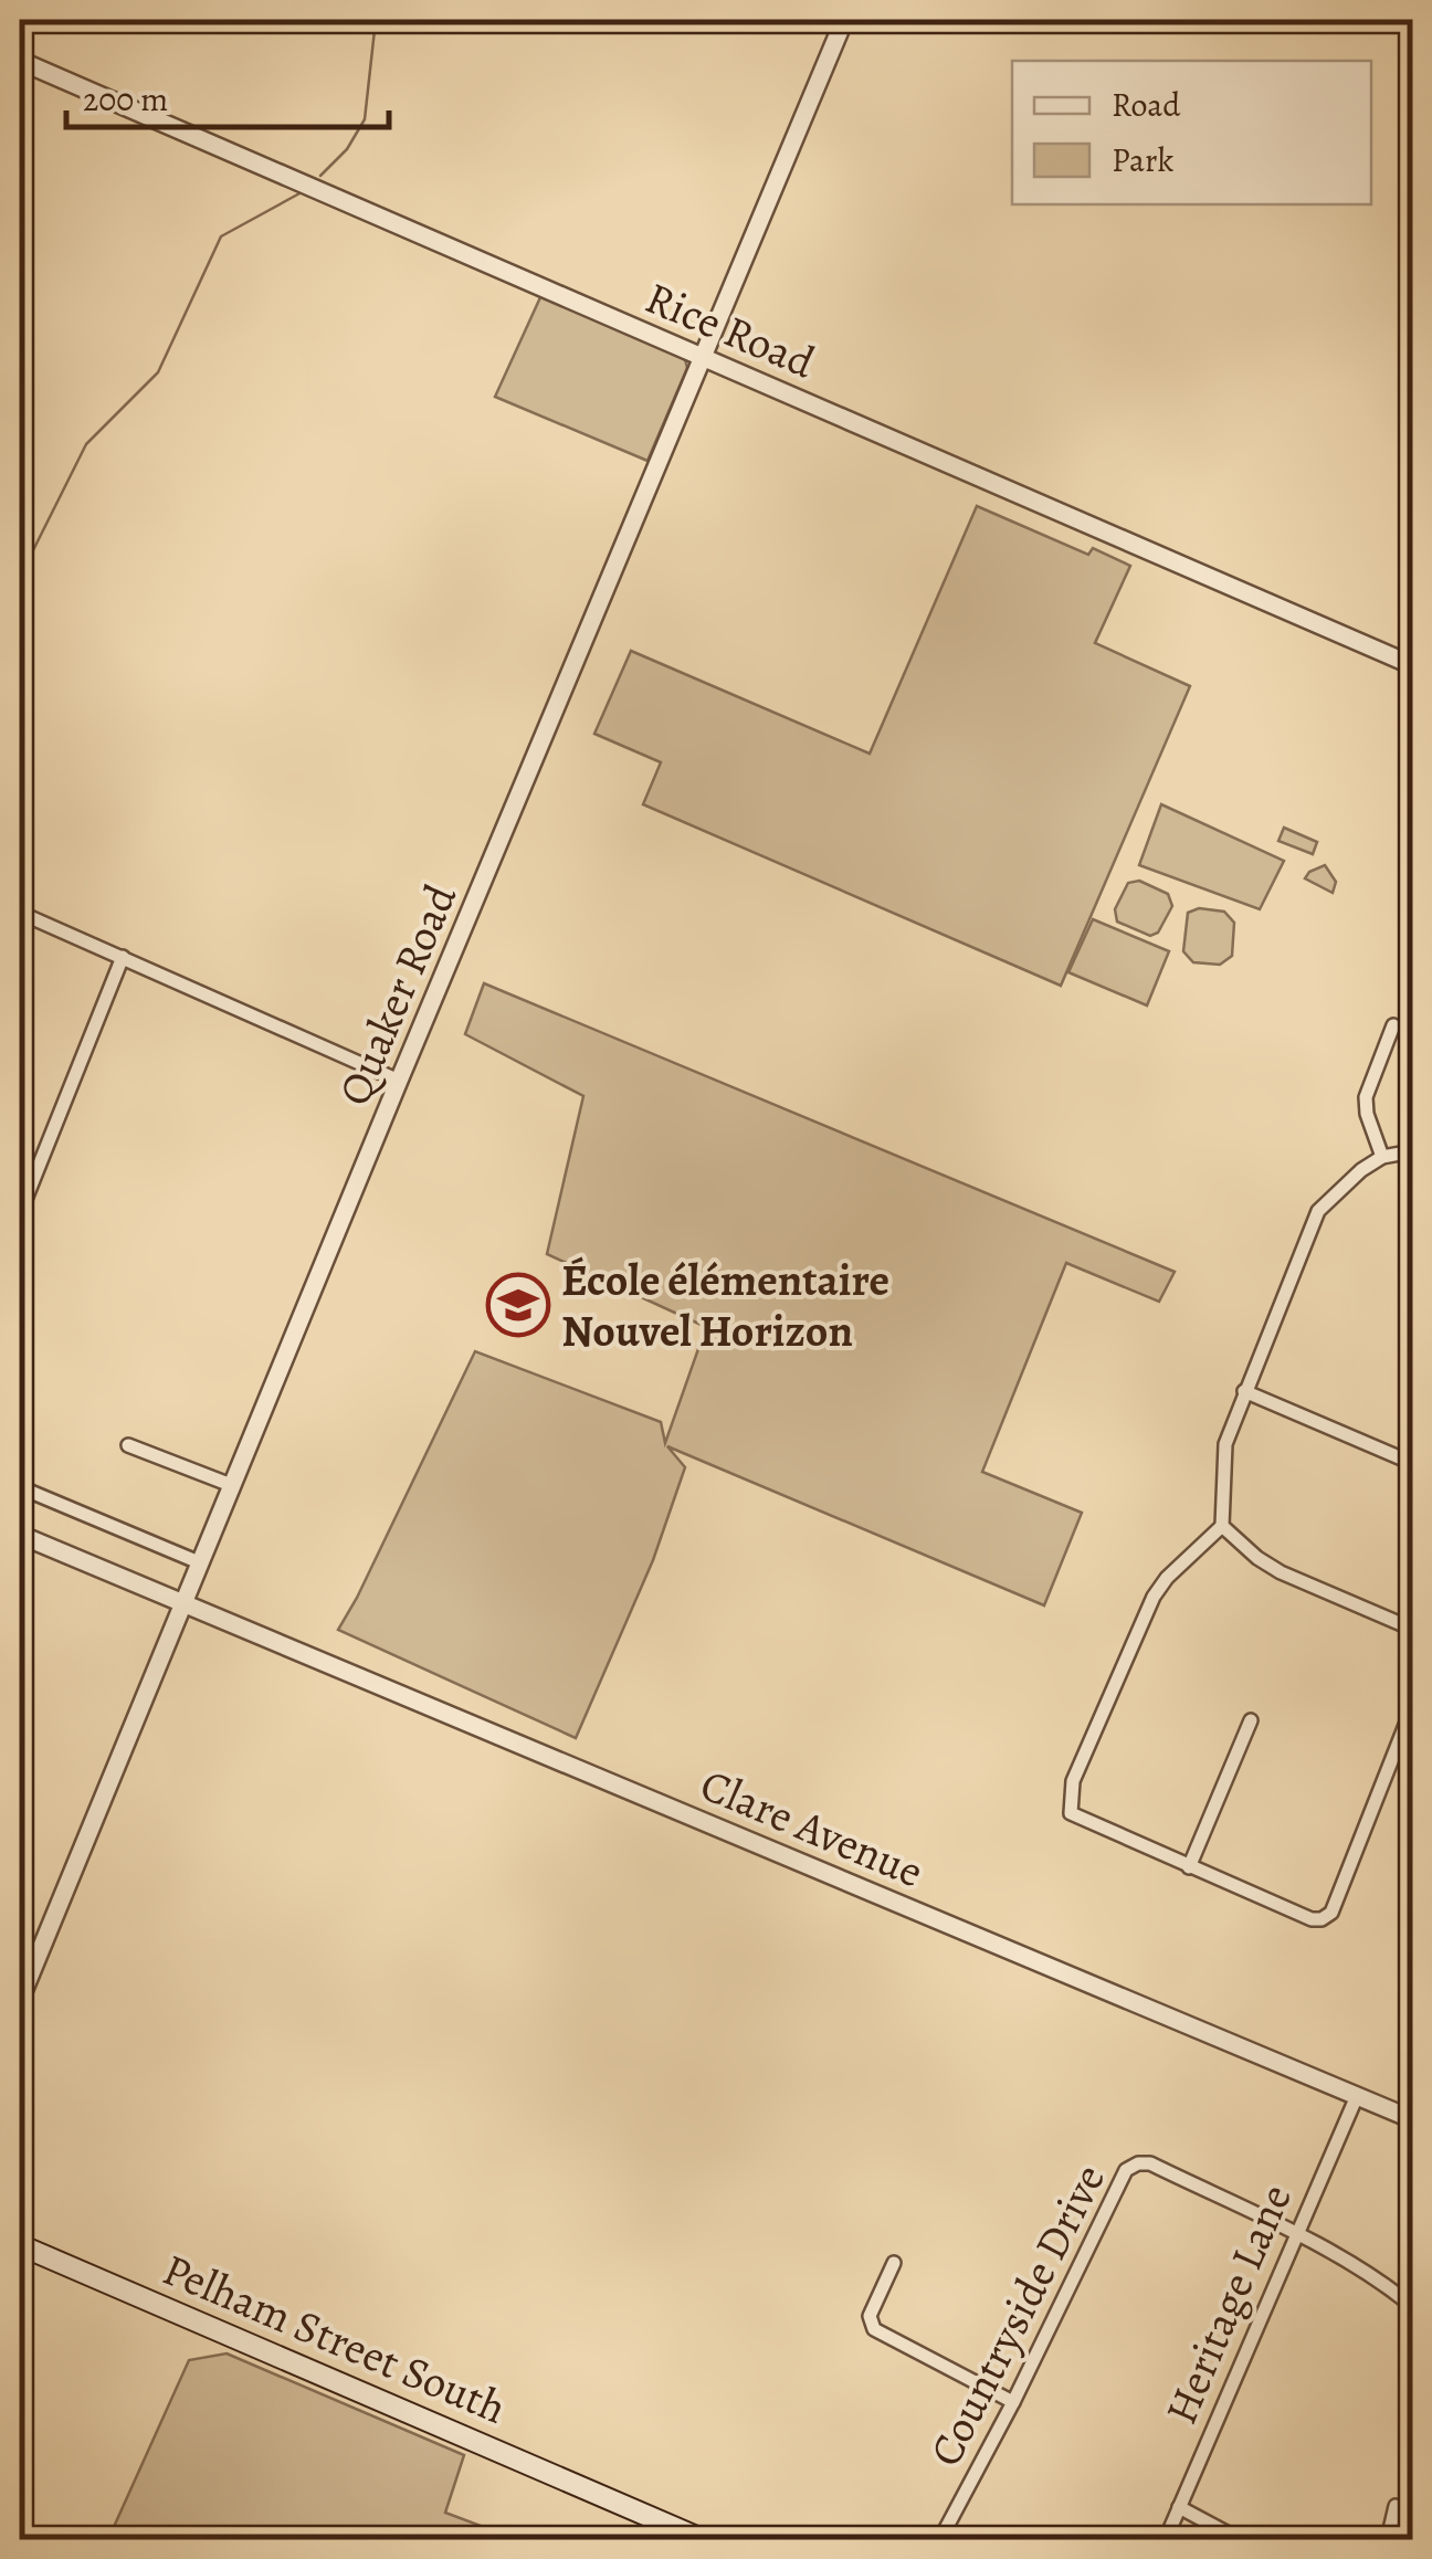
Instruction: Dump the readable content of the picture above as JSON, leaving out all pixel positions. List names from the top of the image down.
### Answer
{
  "streets": {
    "main road": ["Pelham Street South"],
    "street": [
      "Rice Road",
      "Quaker Road",
      "Clare Avenue",
      "Heritage Lane",
      "Countryside Drive"
    ]
  },
  "crossings": [
    ["Rice Road", "Quaker Road"],
    ["Quaker Road", "Clare Avenue"],
    ["Clare Avenue", "Heritage Lane"],
    ["Heritage Lane", "Countryside Drive"]
  ],
  "places": {
    "school or university": ["École élémentaire Nouvel Horizon"]
  },
  "legend": ["Road", "Park"],
  "scale_bar": "200 m"
}
